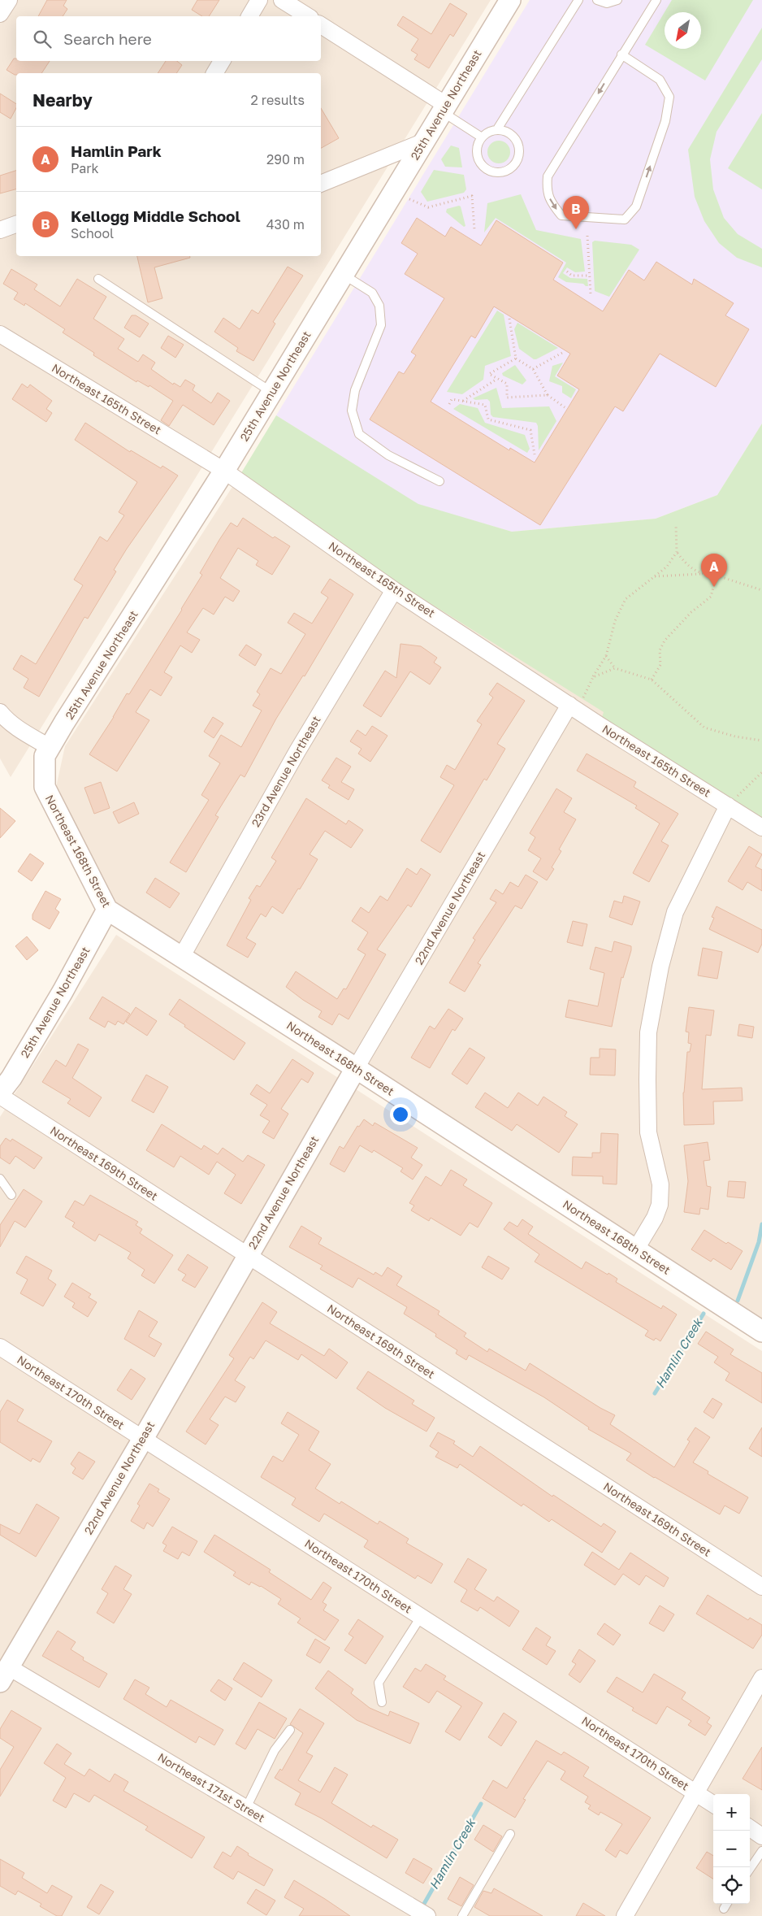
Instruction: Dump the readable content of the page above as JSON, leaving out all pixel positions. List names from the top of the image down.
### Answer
{
  "streets": {
    "street": [
      "25th Avenue Northeast",
      "Northeast 165th Street",
      "23rd Avenue Northeast",
      "Northeast 168th Street",
      "22nd Avenue Northeast",
      "Northeast 169th Street",
      "Northeast 170th Street",
      "Northeast 171st Street"
    ]
  },
  "crossings": [
    ["25th Avenue Northeast", "Northeast 165th Street"],
    ["25th Avenue Northeast", "Northeast 168th Street"],
    ["25th Avenue Northeast", "Northeast 169th Street"],
    ["Northeast 165th Street", "23rd Avenue Northeast"],
    ["Northeast 165th Street", "22nd Avenue Northeast"],
    ["23rd Avenue Northeast", "Northeast 168th Street"],
    ["Northeast 168th Street", "22nd Avenue Northeast"],
    ["22nd Avenue Northeast", "Northeast 169th Street"],
    ["22nd Avenue Northeast", "Northeast 170th Street"],
    ["22nd Avenue Northeast", "Northeast 171st Street"]
  ],
  "water": ["Hamlin Creek"],
  "north": "bottom left",
  "page": {
    "search": "Search here",
    "heading": ["Nearby", "2 results"],
    "list": [
      {
        "mark": "A",
        "name": "Hamlin Park",
        "note": "Park",
        "value": "290 m"
      },
      {
        "mark": "B",
        "name": "Kellogg Middle School",
        "note": "School",
        "value": "430 m"
      }
    ],
    "pins": ["B", "A"],
    "map_buttons": ["+", "−"]
  }
}
